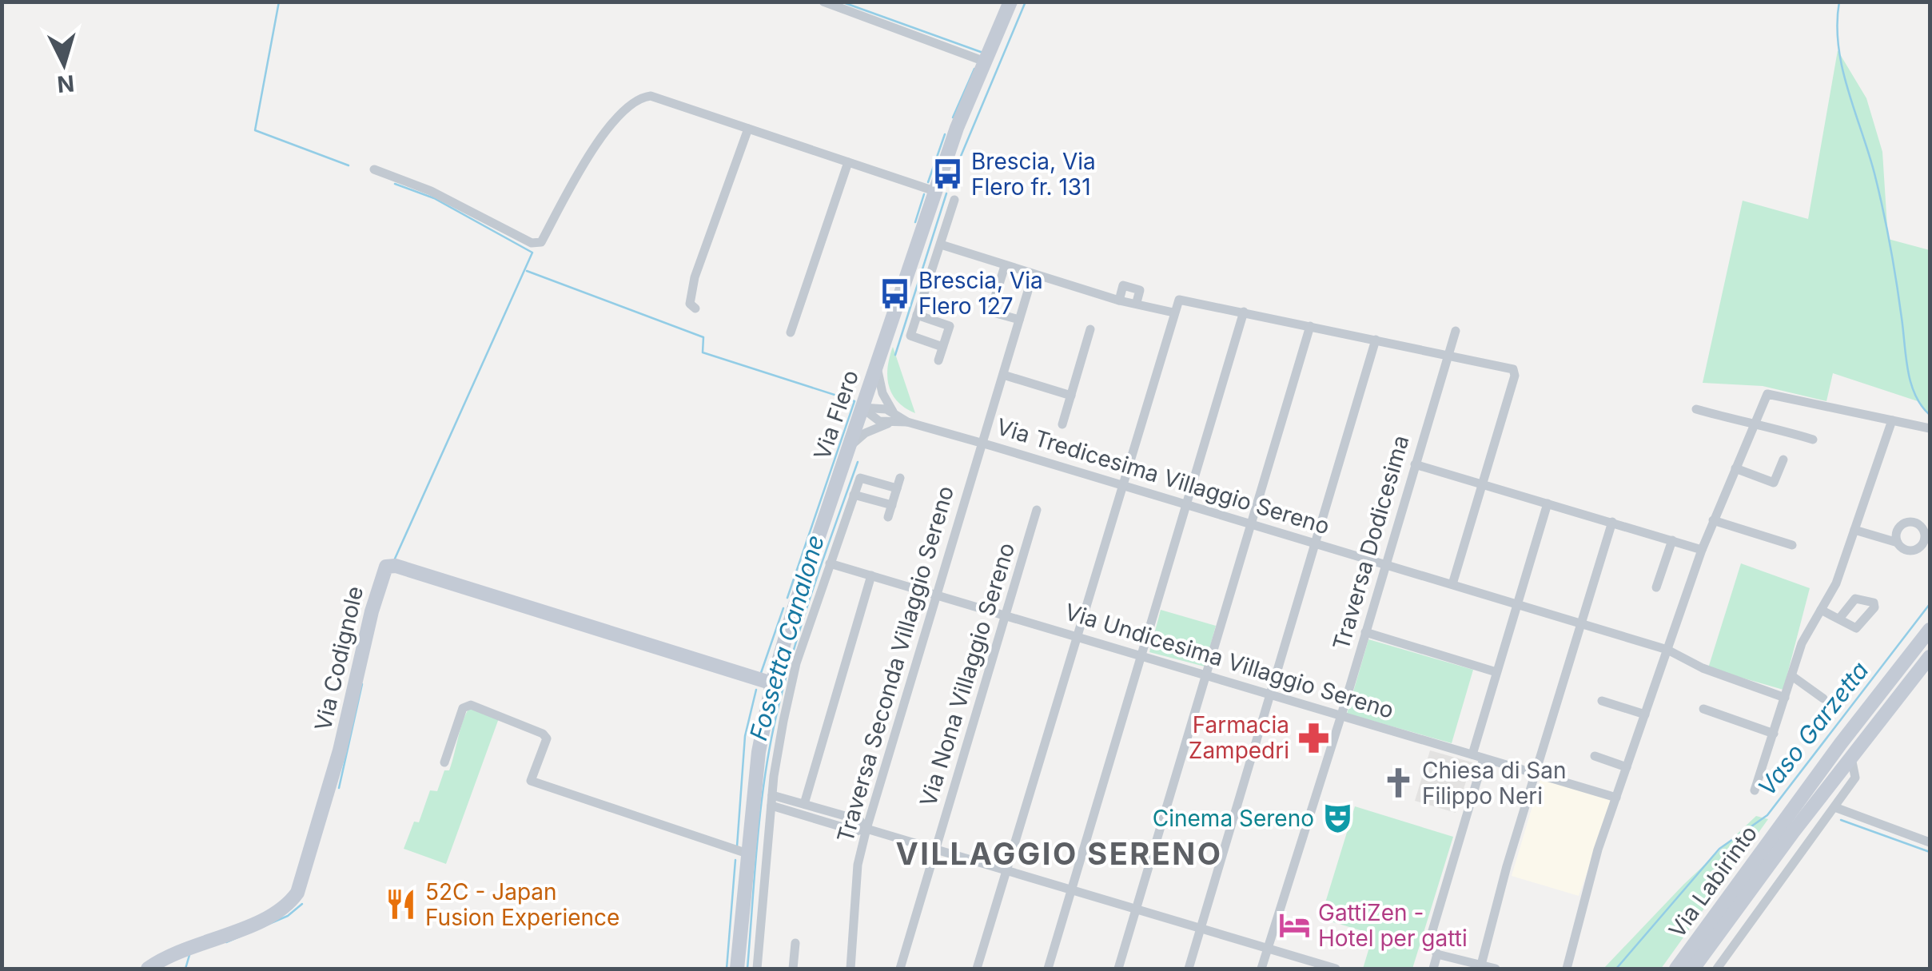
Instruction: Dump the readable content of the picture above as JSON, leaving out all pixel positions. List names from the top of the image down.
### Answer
{
  "streets": {
    "street": [
      "Via Flero",
      "Via Tredicesima Villaggio Sereno",
      "Traversa Dodicesima",
      "Via Codignole",
      "Via Undicesima Villaggio Sereno",
      "Traversa Seconda Villaggio Sereno",
      "Via Nona Villaggio Sereno",
      "Via Labirinto"
    ]
  },
  "crossings": [
    ["Via Flero", "Via Tredicesima Villaggio Sereno"],
    ["Via Flero", "Via Codignole"],
    ["Via Tredicesima Villaggio Sereno", "Traversa Dodicesima"],
    ["Via Tredicesima Villaggio Sereno", "Traversa Seconda Villaggio Sereno"],
    ["Traversa Dodicesima", "Via Undicesima Villaggio Sereno"],
    ["Via Undicesima Villaggio Sereno", "Traversa Seconda Villaggio Sereno"],
    ["Via Undicesima Villaggio Sereno", "Via Nona Villaggio Sereno"]
  ],
  "districts": ["VILLAGGIO SERENO"],
  "water": ["Fossetta Canalone", "Vaso Garzetta"],
  "places": {
    "bus stop": ["Brescia, Via Flero fr. 131", "Brescia, Via Flero 127"],
    "pharmacy": ["Farmacia Zampedri"],
    "church": ["Chiesa di San Filippo Neri"],
    "theatre": ["Cinema Sereno"],
    "restaurant": ["52C - Japan Fusion Experience"],
    "hotel": ["GattiZen - Hotel per gatti"]
  },
  "north": "bottom"
}
